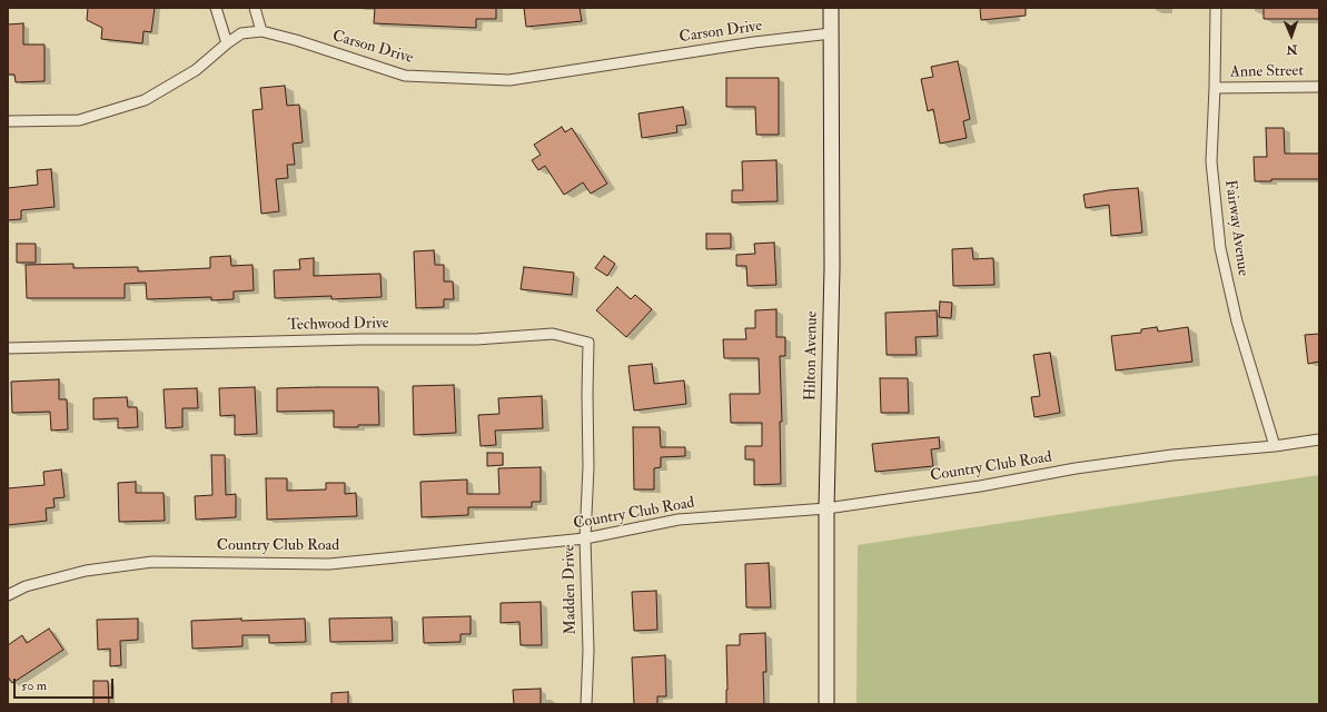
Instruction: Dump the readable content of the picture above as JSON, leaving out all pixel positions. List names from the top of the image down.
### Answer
{
  "streets": {
    "street": [
      "Carson Drive",
      "Anne Street",
      "Fairway Avenue",
      "Techwood Drive",
      "Hilton Avenue",
      "Country Club Road",
      "Madden Drive"
    ]
  },
  "crossings": [
    ["Carson Drive", "Hilton Avenue"],
    ["Anne Street", "Fairway Avenue"],
    ["Fairway Avenue", "Country Club Road"],
    ["Techwood Drive", "Madden Drive"],
    ["Hilton Avenue", "Country Club Road"],
    ["Country Club Road", "Madden Drive"]
  ],
  "scale_bar": "50 m",
  "north": "bottom"
}
